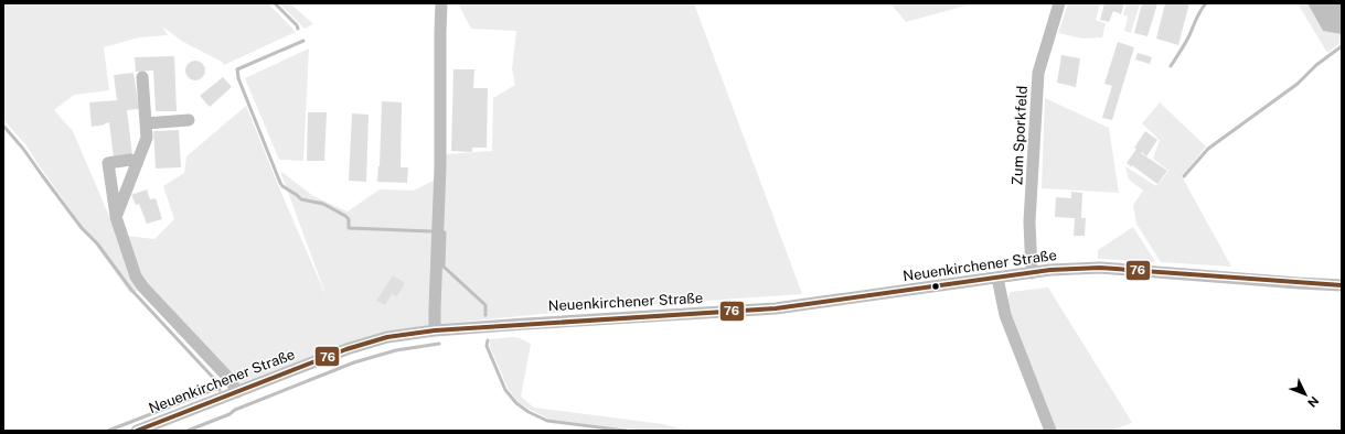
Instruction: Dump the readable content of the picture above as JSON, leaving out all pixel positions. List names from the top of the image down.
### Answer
{
  "streets": {
    "street": ["Zum Sporkfeld", "Neuenkirchener Straße"]
  },
  "crossings": [
    ["Zum Sporkfeld", "Neuenkirchener Straße"]
  ],
  "lines": ["transit line 76"],
  "north": "bottom right"
}
